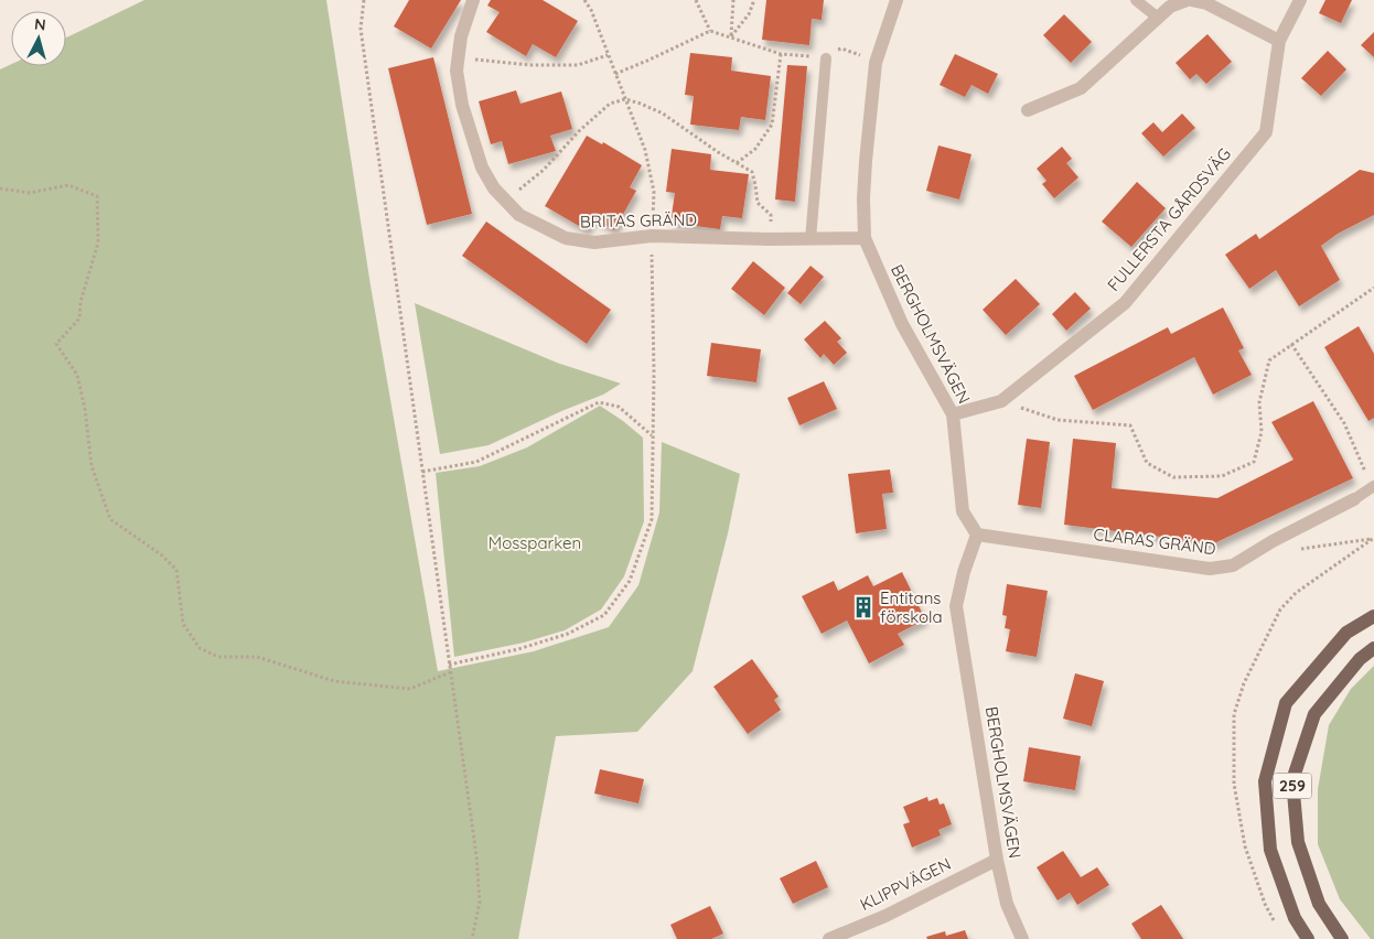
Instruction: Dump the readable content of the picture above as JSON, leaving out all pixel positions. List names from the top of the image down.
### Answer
{
  "streets": {
    "main road": ["259"],
    "street": [
      "FULLERSTA GÅRDSVÄG",
      "BRITAS GRÄND",
      "BERGHOLMSVÄGEN",
      "CLARAS GRÄND",
      "KLIPPVÄGEN"
    ]
  },
  "crossings": [
    ["FULLERSTA GÅRDSVÄG", "BERGHOLMSVÄGEN"],
    ["BRITAS GRÄND", "BERGHOLMSVÄGEN"],
    ["BERGHOLMSVÄGEN", "CLARAS GRÄND"],
    ["BERGHOLMSVÄGEN", "KLIPPVÄGEN"]
  ],
  "parks": ["Mossparken"],
  "places": {
    "building": ["Entitans förskola"]
  },
  "north": "top"
}
